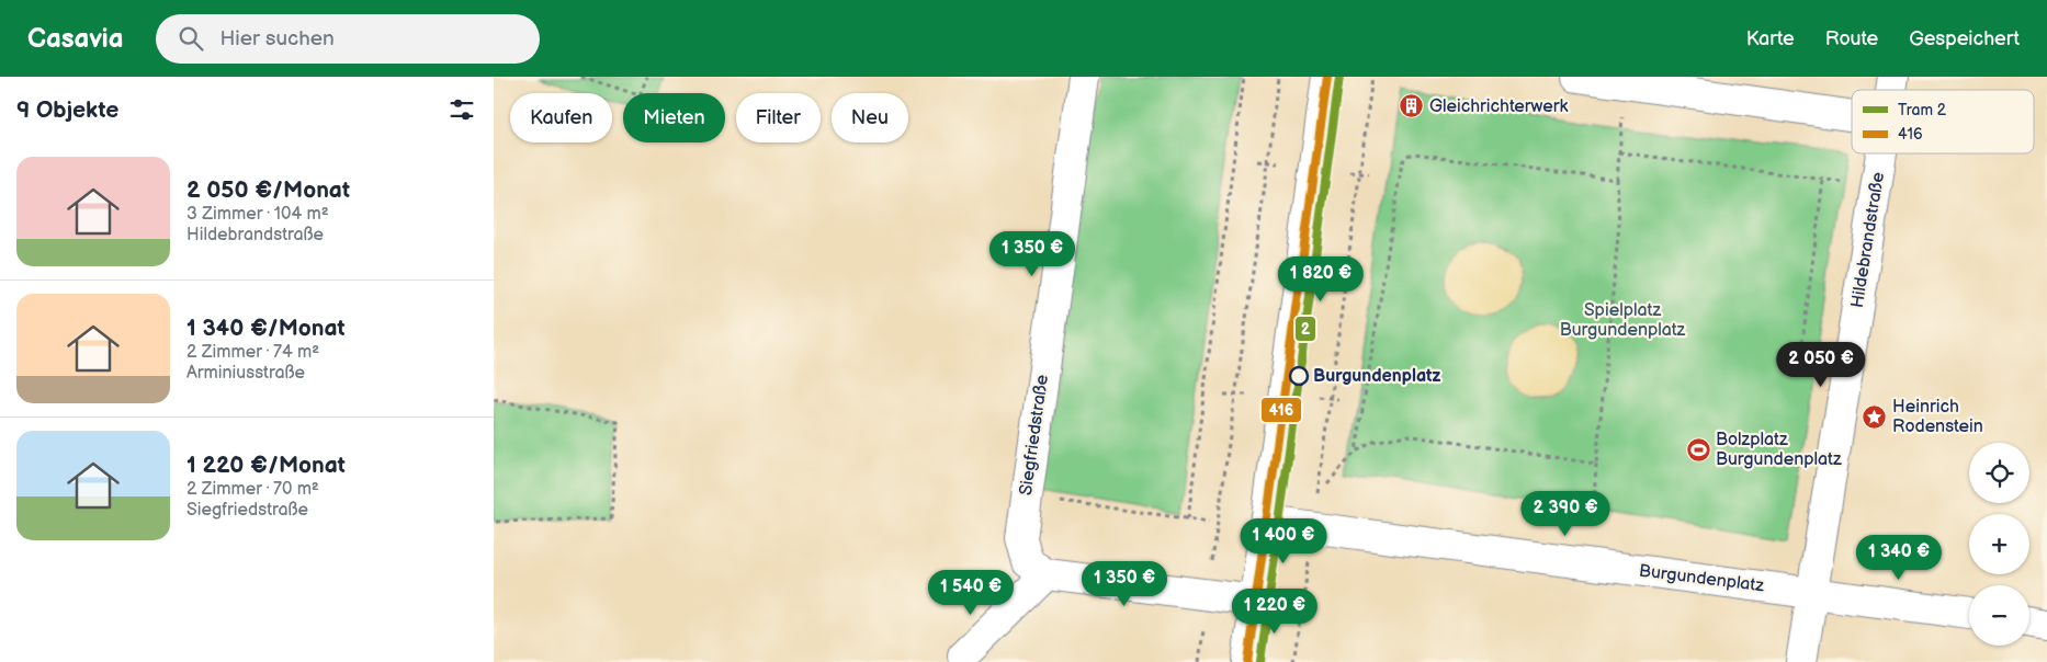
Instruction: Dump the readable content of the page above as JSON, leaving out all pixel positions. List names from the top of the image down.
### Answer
{
  "streets": {
    "street": ["Hildebrandstraße", "Siegfriedstraße", "Burgundenplatz"]
  },
  "crossings": [
    ["Hildebrandstraße", "Burgundenplatz"]
  ],
  "parks": ["Spielplatz Burgundenplatz"],
  "places": {
    "building": ["Gleichrichterwerk"],
    "other": ["Burgundenplatz"],
    "place": ["Heinrich Rodenstein"],
    "sports": ["Bolzplatz Burgundenplatz"]
  },
  "lines": ["tram line 2", "transit line 416"],
  "legend": ["Tram 2", "416"],
  "page": {
    "header": "Casavia",
    "search": "Hier suchen",
    "nav": ["Karte", "Route", "Gespeichert"],
    "heading": "9 Objekte",
    "chip": [
      "Kaufen",
      "Mieten",
      "Filter",
      "Neu"
    ],
    "list": [
      {
        "name": "2 050 €/Monat",
        "note": "3 Zimmer · 104 m² · Hildebrandstraße"
      },
      {
        "name": "1 340 €/Monat",
        "note": "2 Zimmer · 74 m² · Arminiusstraße"
      },
      {
        "name": "1 220 €/Monat",
        "note": "2 Zimmer · 70 m² · Siegfriedstraße"
      }
    ],
    "price": [
      "1 350 €",
      "1 820 €",
      "2 050 €",
      "2 390 €",
      "1 400 €",
      "1 340 €",
      "1 350 €",
      "1 540 €",
      "1 220 €"
    ],
    "map_buttons": ["+", "−"]
  }
}
